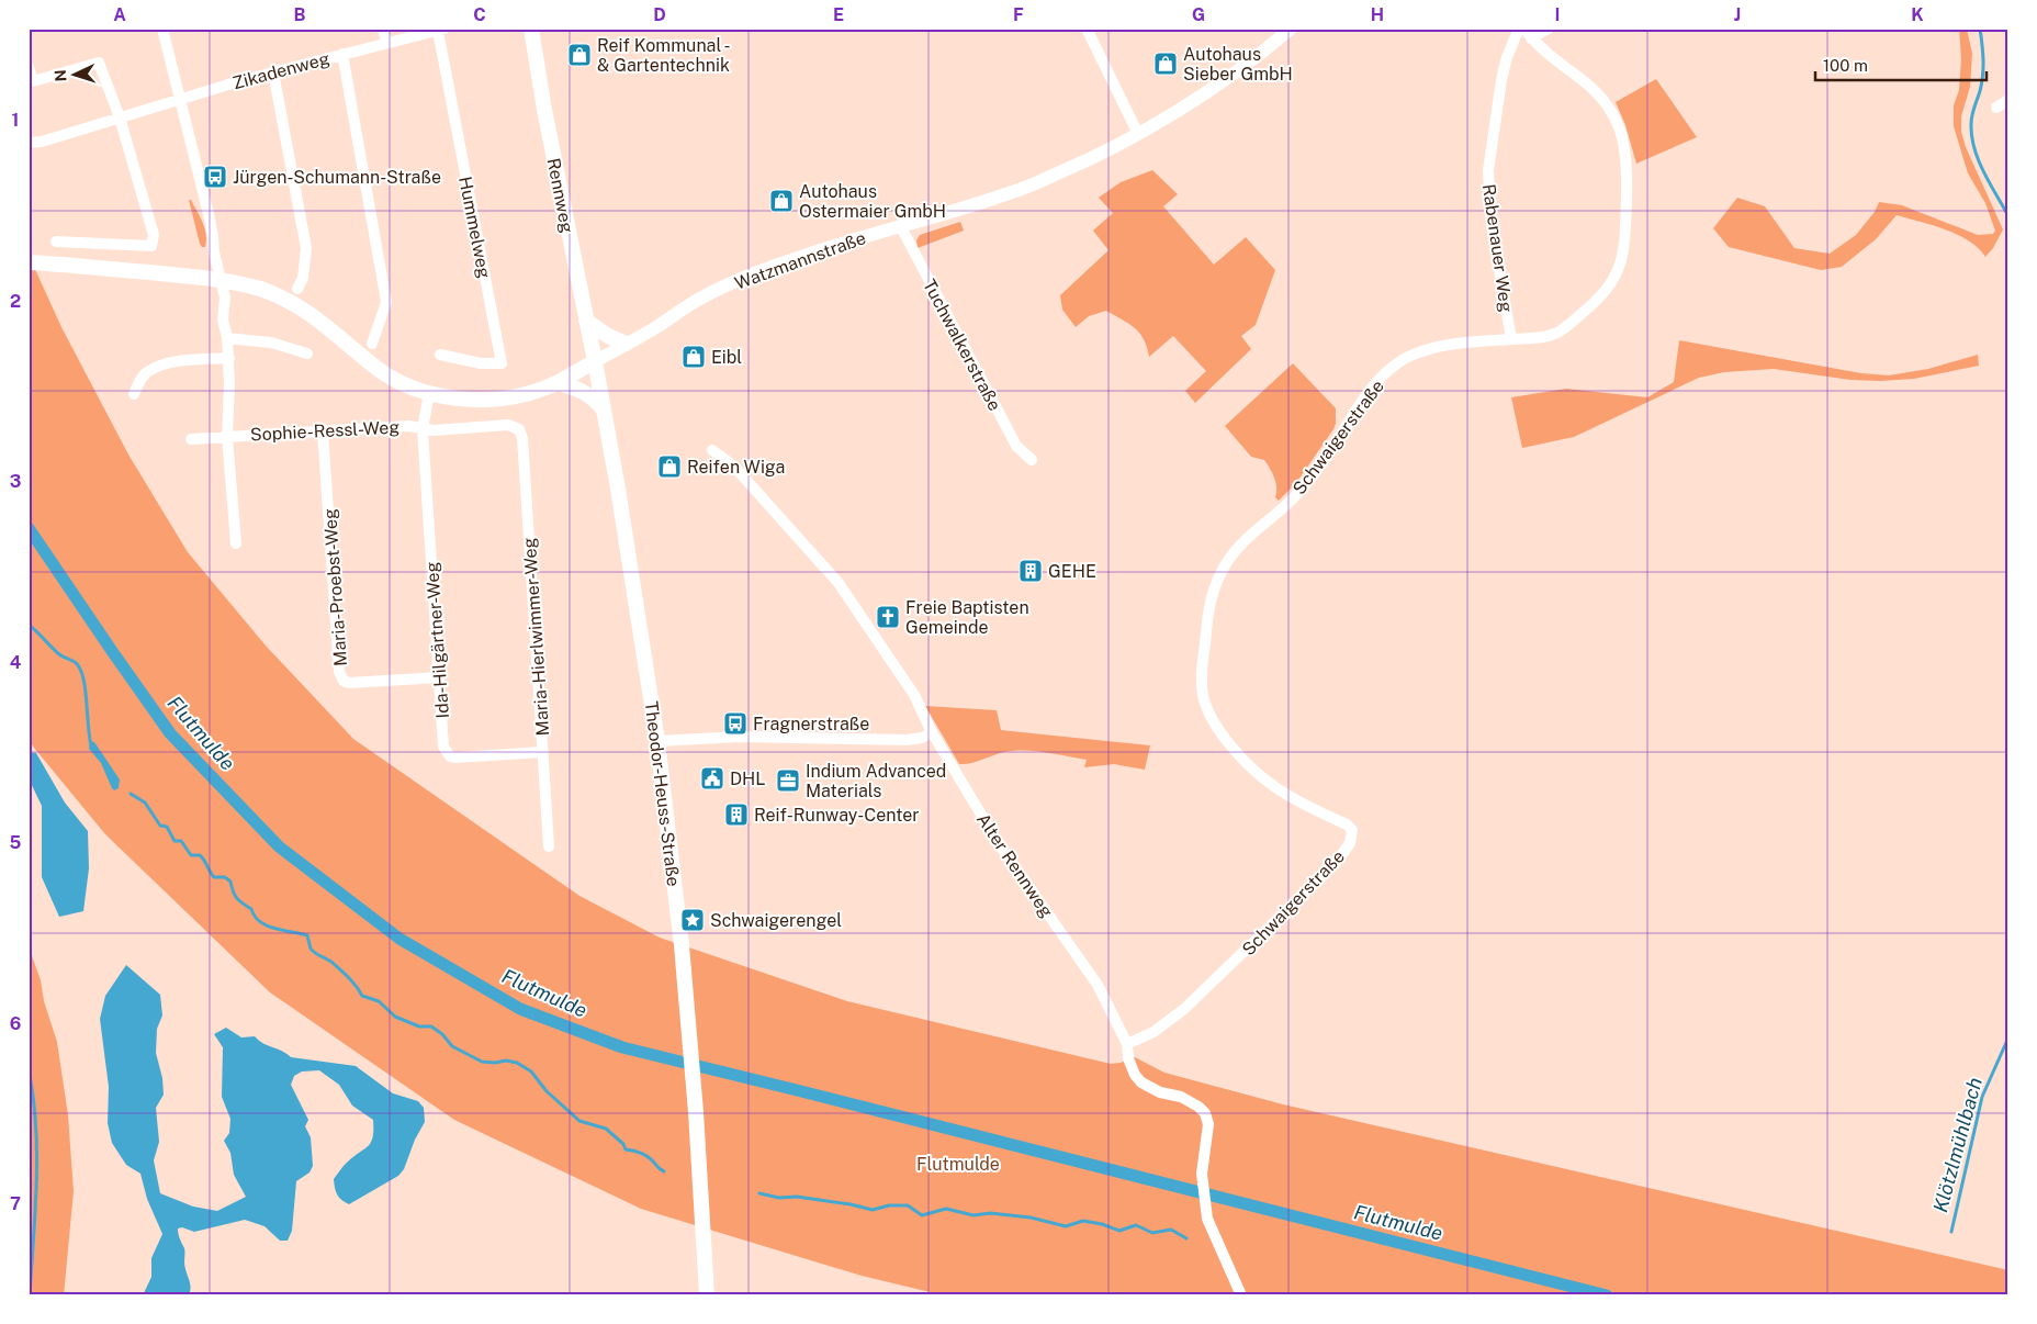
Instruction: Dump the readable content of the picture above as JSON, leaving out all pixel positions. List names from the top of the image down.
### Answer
{
  "streets": {
    "main road": ["Rennweg", "Theodor-Heuss-Straße"],
    "street": [
      "Zikadenweg",
      "Hummelweg",
      "Rabenauer Weg",
      "Watzmannstraße",
      "Tuchwalkerstraße",
      "Sophie-Ressl-Weg",
      "Schwaigerstraße",
      "Maria-Proebst-Weg",
      "Maria-Hierlwimmer-Weg",
      "Ida-Hilgärtner-Weg",
      "Alter Rennweg"
    ]
  },
  "crossings": [
    ["Zikadenweg", "Hummelweg"],
    ["Rennweg", "Watzmannstraße"],
    ["Rennweg", "Theodor-Heuss-Straße"],
    ["Rabenauer Weg", "Schwaigerstraße"],
    ["Watzmannstraße", "Tuchwalkerstraße"],
    ["Watzmannstraße", "Theodor-Heuss-Straße"],
    ["Sophie-Ressl-Weg", "Maria-Proebst-Weg"],
    ["Sophie-Ressl-Weg", "Maria-Hierlwimmer-Weg"],
    ["Sophie-Ressl-Weg", "Ida-Hilgärtner-Weg"],
    ["Schwaigerstraße", "Alter Rennweg"],
    ["Maria-Proebst-Weg", "Ida-Hilgärtner-Weg"],
    ["Maria-Hierlwimmer-Weg", "Ida-Hilgärtner-Weg"]
  ],
  "water": ["Flutmulde", "Klötzlmühlbach"],
  "parks": ["Flutmulde"],
  "places": {
    "shop": [
      "Reif Kommunal - & Gartentechnik",
      "Autohaus Sieber GmbH",
      "Autohaus Ostermaier GmbH",
      "Eibl",
      "Reifen Wiga"
    ],
    "bus stop": ["Jürgen-Schumann-Straße", "Fragnerstraße"],
    "building": ["GEHE", "Reif-Runway-Center"],
    "church": ["Freie Baptisten Gemeinde"],
    "public building": ["DHL"],
    "office": ["Indium Advanced Materials"],
    "place": ["Schwaigerengel"]
  },
  "scale_bar": "100 m",
  "north": "left",
  "grid": {
    "columns": [
      "A",
      "B",
      "C",
      "D",
      "E",
      "F",
      "G",
      "H",
      "I",
      "J",
      "K"
    ],
    "rows": [
      "1",
      "2",
      "3",
      "4",
      "5",
      "6",
      "7"
    ]
  }
}
